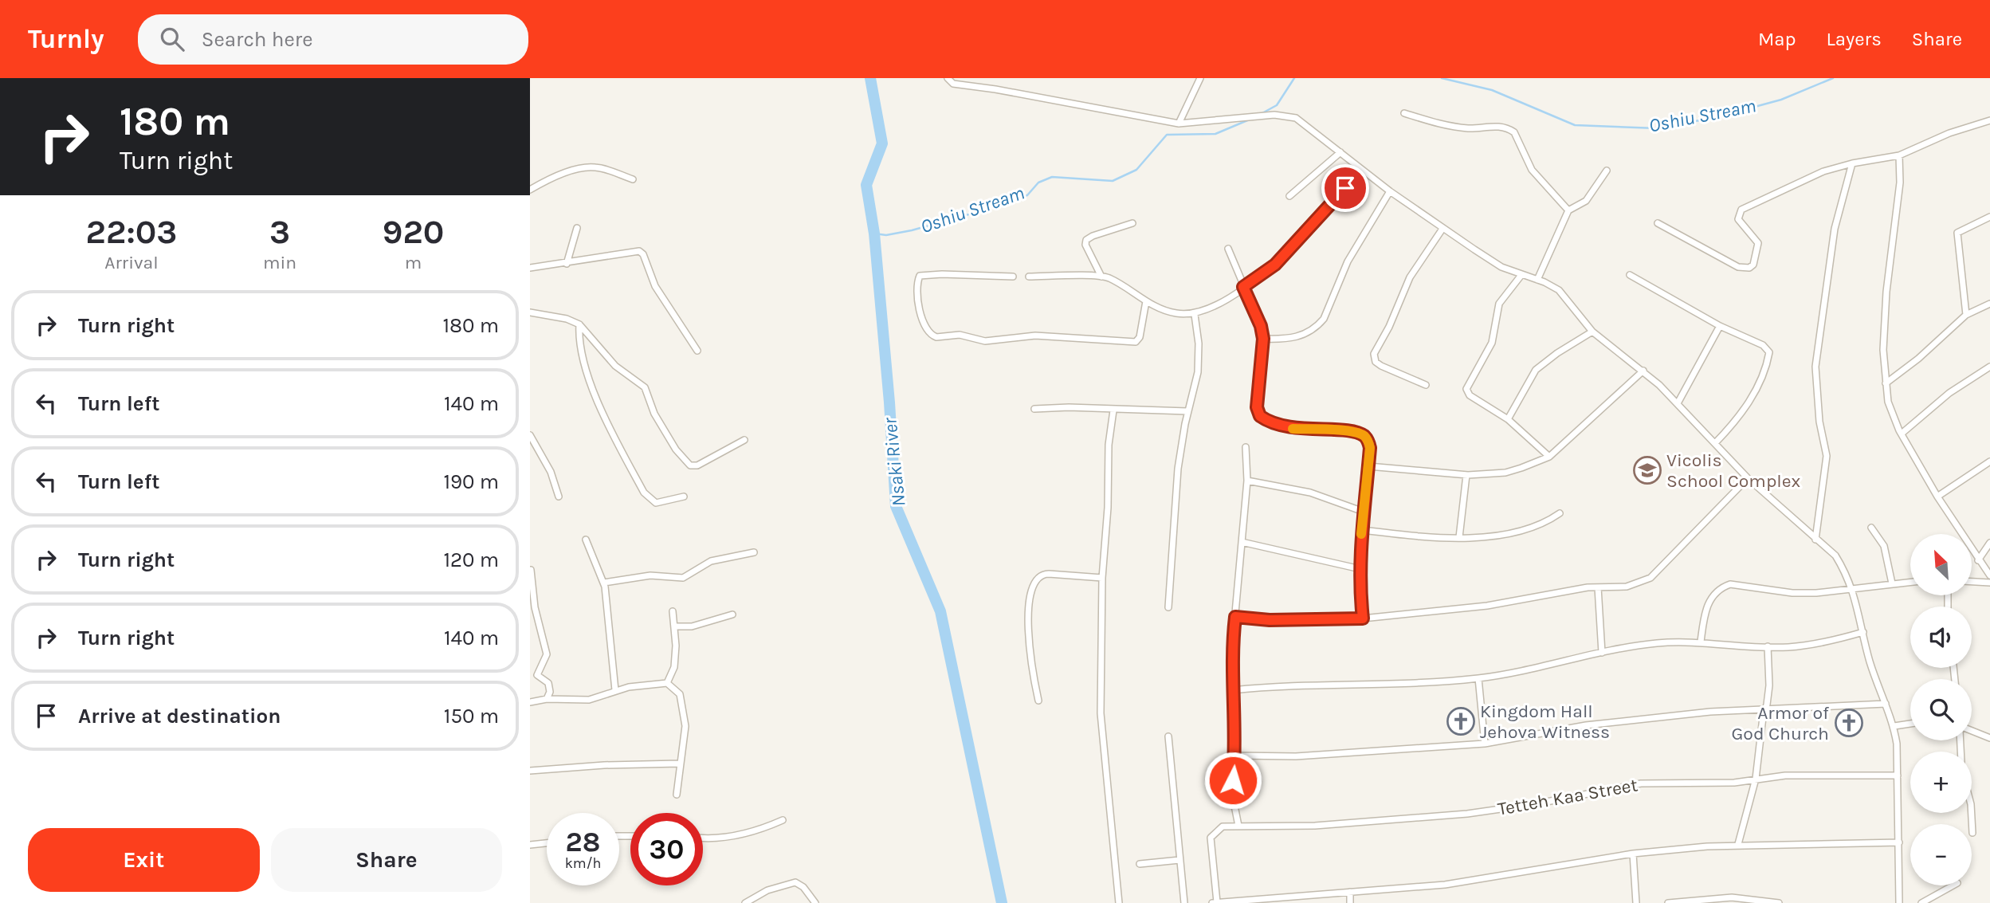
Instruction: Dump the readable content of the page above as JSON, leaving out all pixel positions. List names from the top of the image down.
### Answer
{
  "streets": {
    "street": ["Tetteh Kaa Street"]
  },
  "water": ["Oshiu Stream", "Nsaki River"],
  "places": {
    "school or university": ["Vicolis School Complex"],
    "church": ["Kingdom Hall Jehova Witness", "Armor of God Church"]
  },
  "north": "top left",
  "page": {
    "header": "Turnly",
    "search": "Search here",
    "nav": ["Map", "Layers", "Share"],
    "turn": ["180 m", "Turn right"],
    "eta": [
      "22:03",
      "Arrival",
      "3",
      "min",
      "920",
      "m"
    ],
    "list": [
      {
        "name": "Turn right",
        "value": "180 m"
      },
      {
        "name": "Turn left",
        "value": "140 m"
      },
      {
        "name": "Turn left",
        "value": "190 m"
      },
      {
        "name": "Turn right",
        "value": "120 m"
      },
      {
        "name": "Turn right",
        "value": "140 m"
      },
      {
        "name": "Arrive at destination",
        "value": "150 m"
      }
    ],
    "map_buttons": ["+", "−"],
    "speed": "28 km/h",
    "limit": "30",
    "buttons": ["Exit", "Share"]
  }
}
